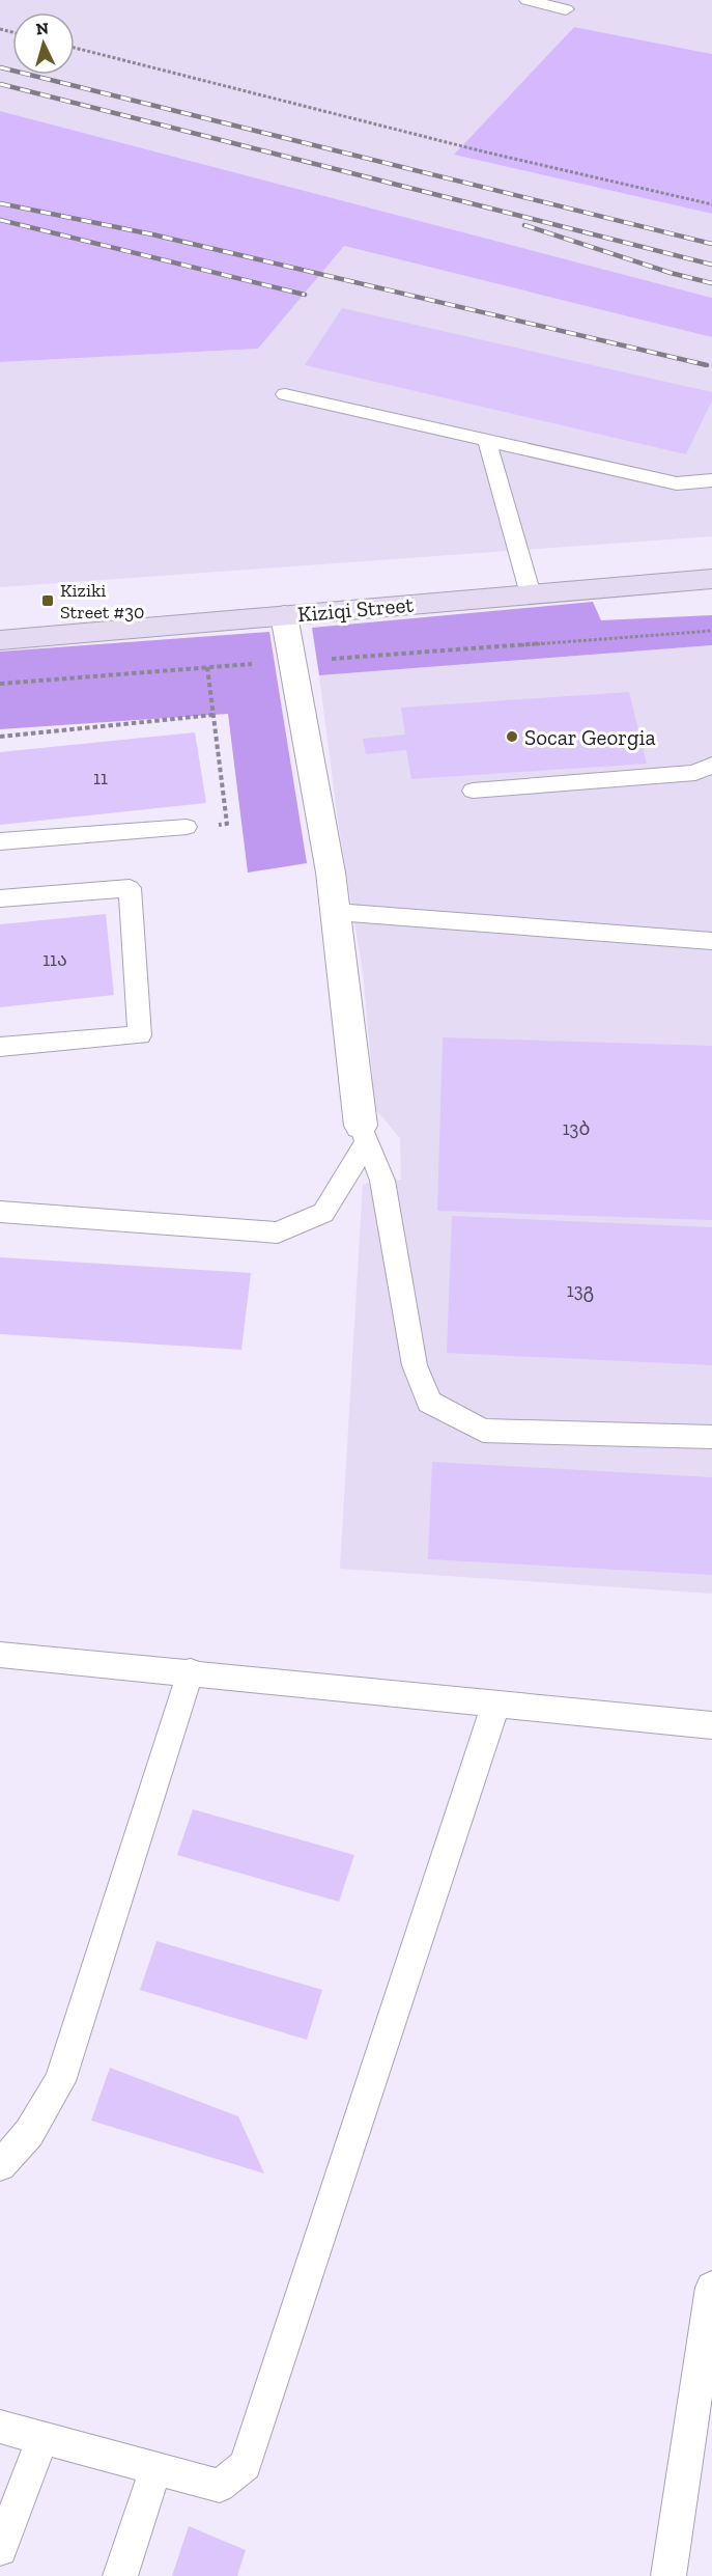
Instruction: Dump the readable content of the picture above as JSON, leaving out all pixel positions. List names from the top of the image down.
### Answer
{
  "streets": {
    "street": ["Kiziqi Street"]
  },
  "places": {
    "transit": ["Kiziki Street #30"],
    "other": ["Socar Georgia"]
  },
  "house_numbers": [
    "11",
    "11ა",
    "13ბ",
    "13გ"
  ],
  "north": "top"
}
